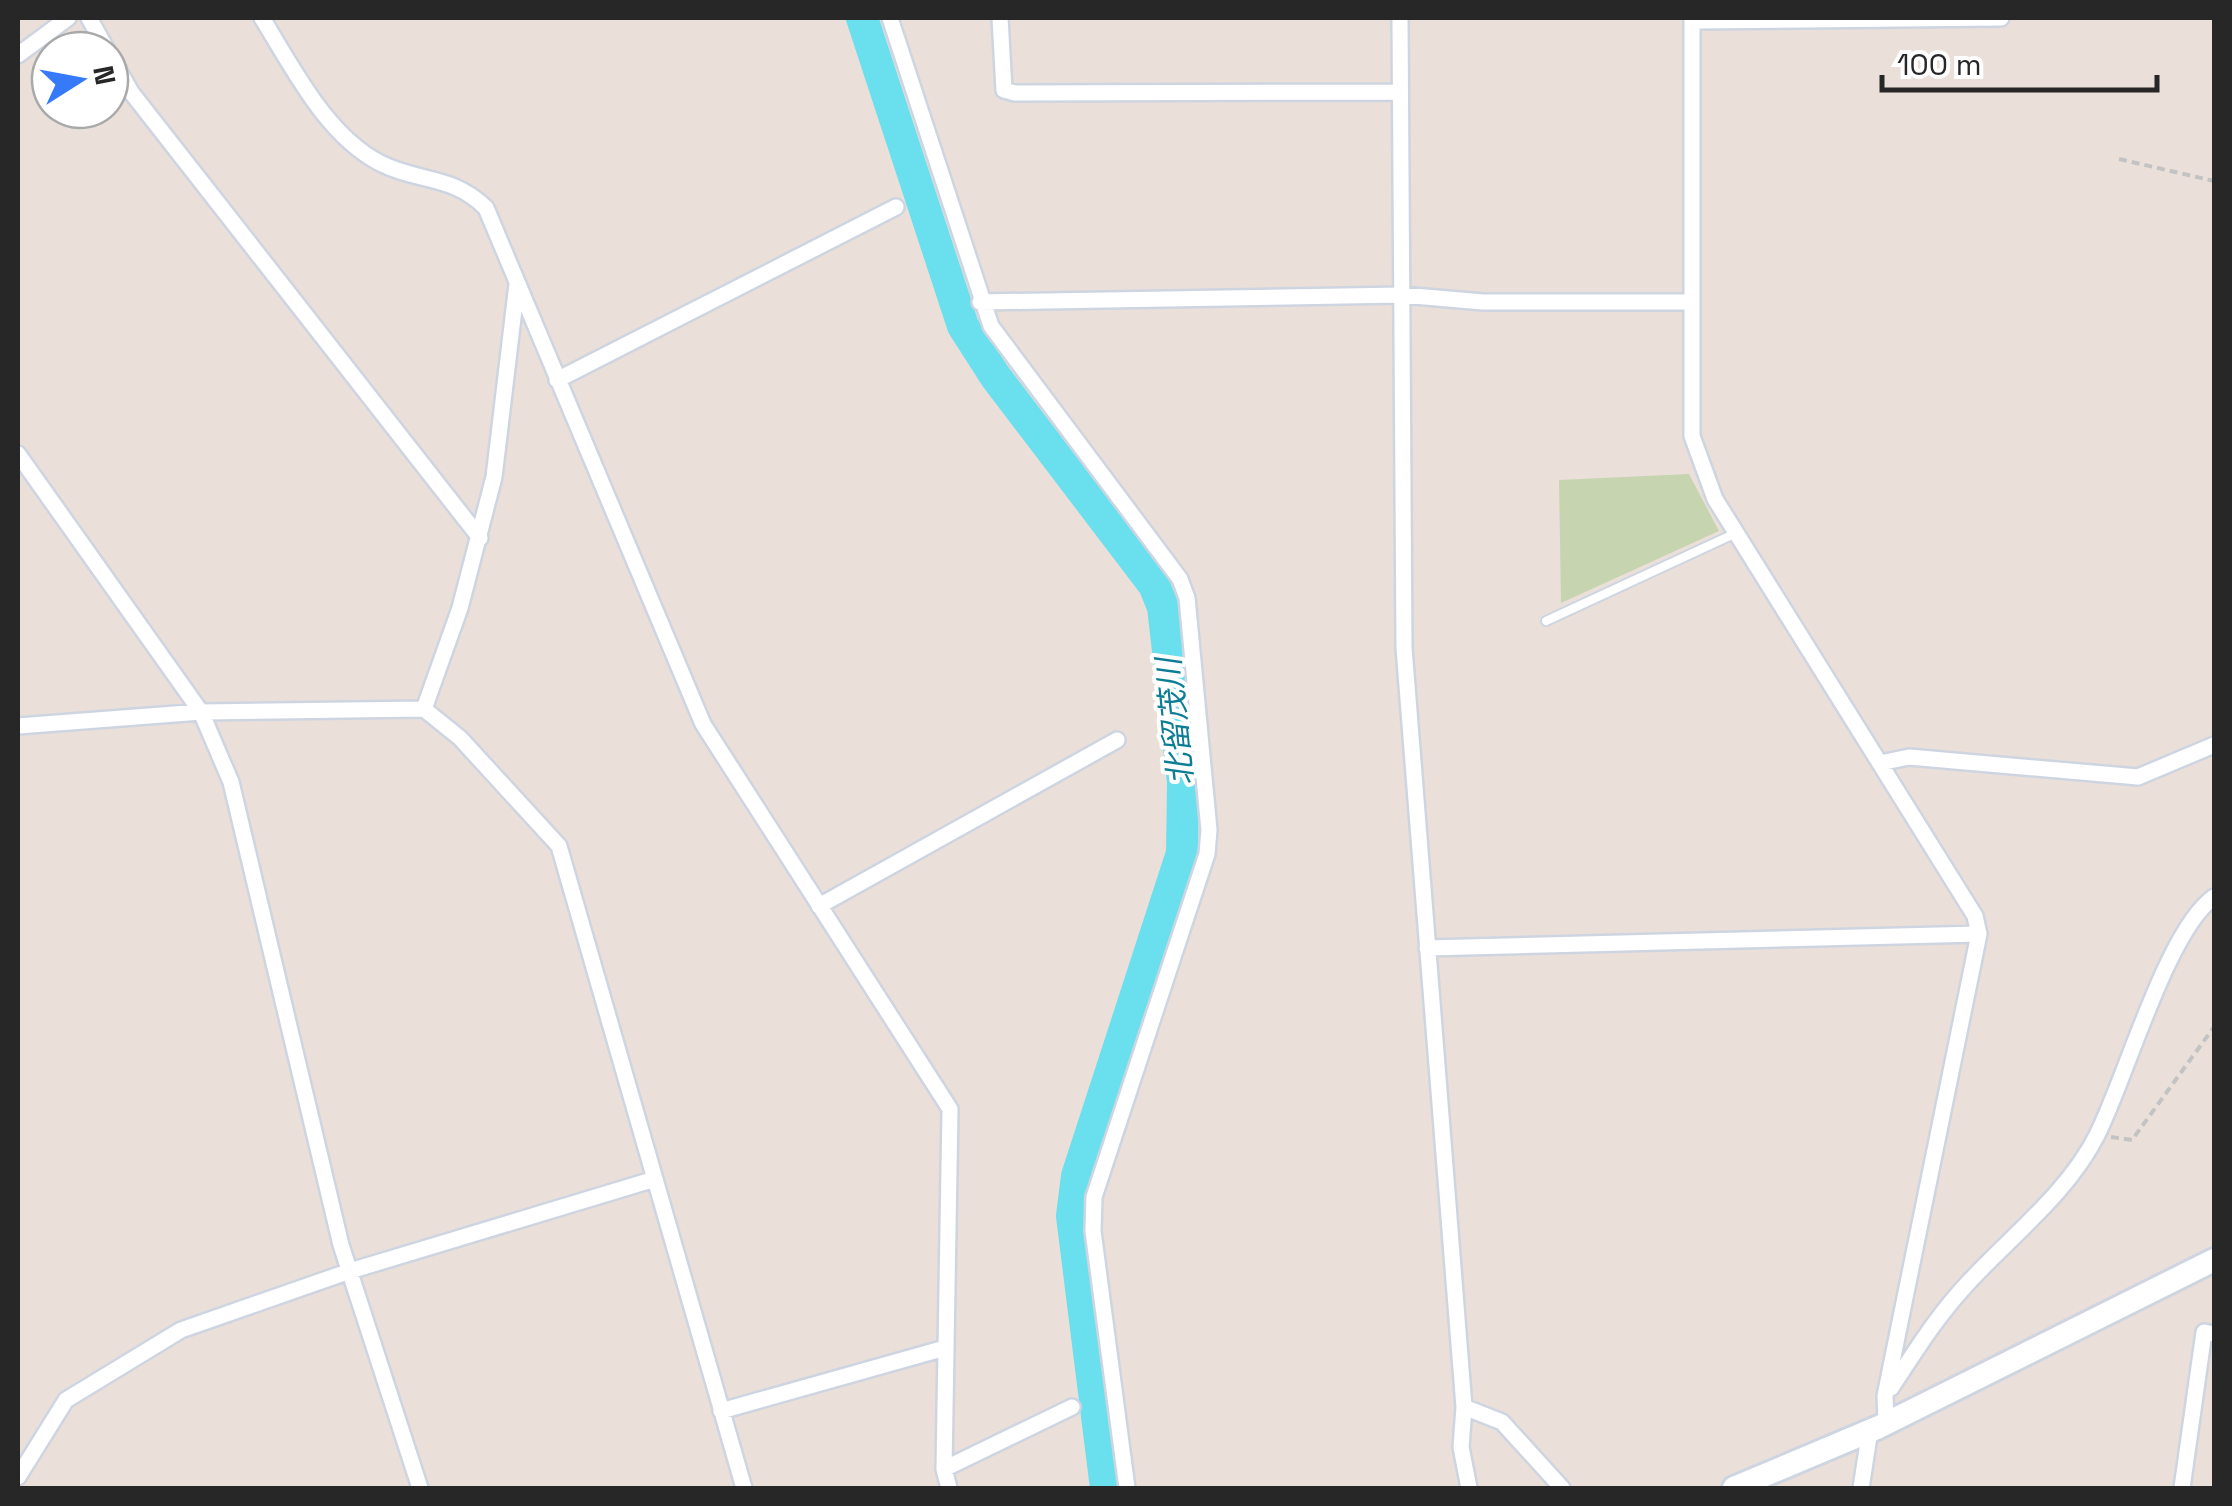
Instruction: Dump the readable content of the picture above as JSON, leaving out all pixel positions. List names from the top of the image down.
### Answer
{
  "water": ["北留茂川"],
  "scale_bar": "100 m",
  "north": "right"
}
